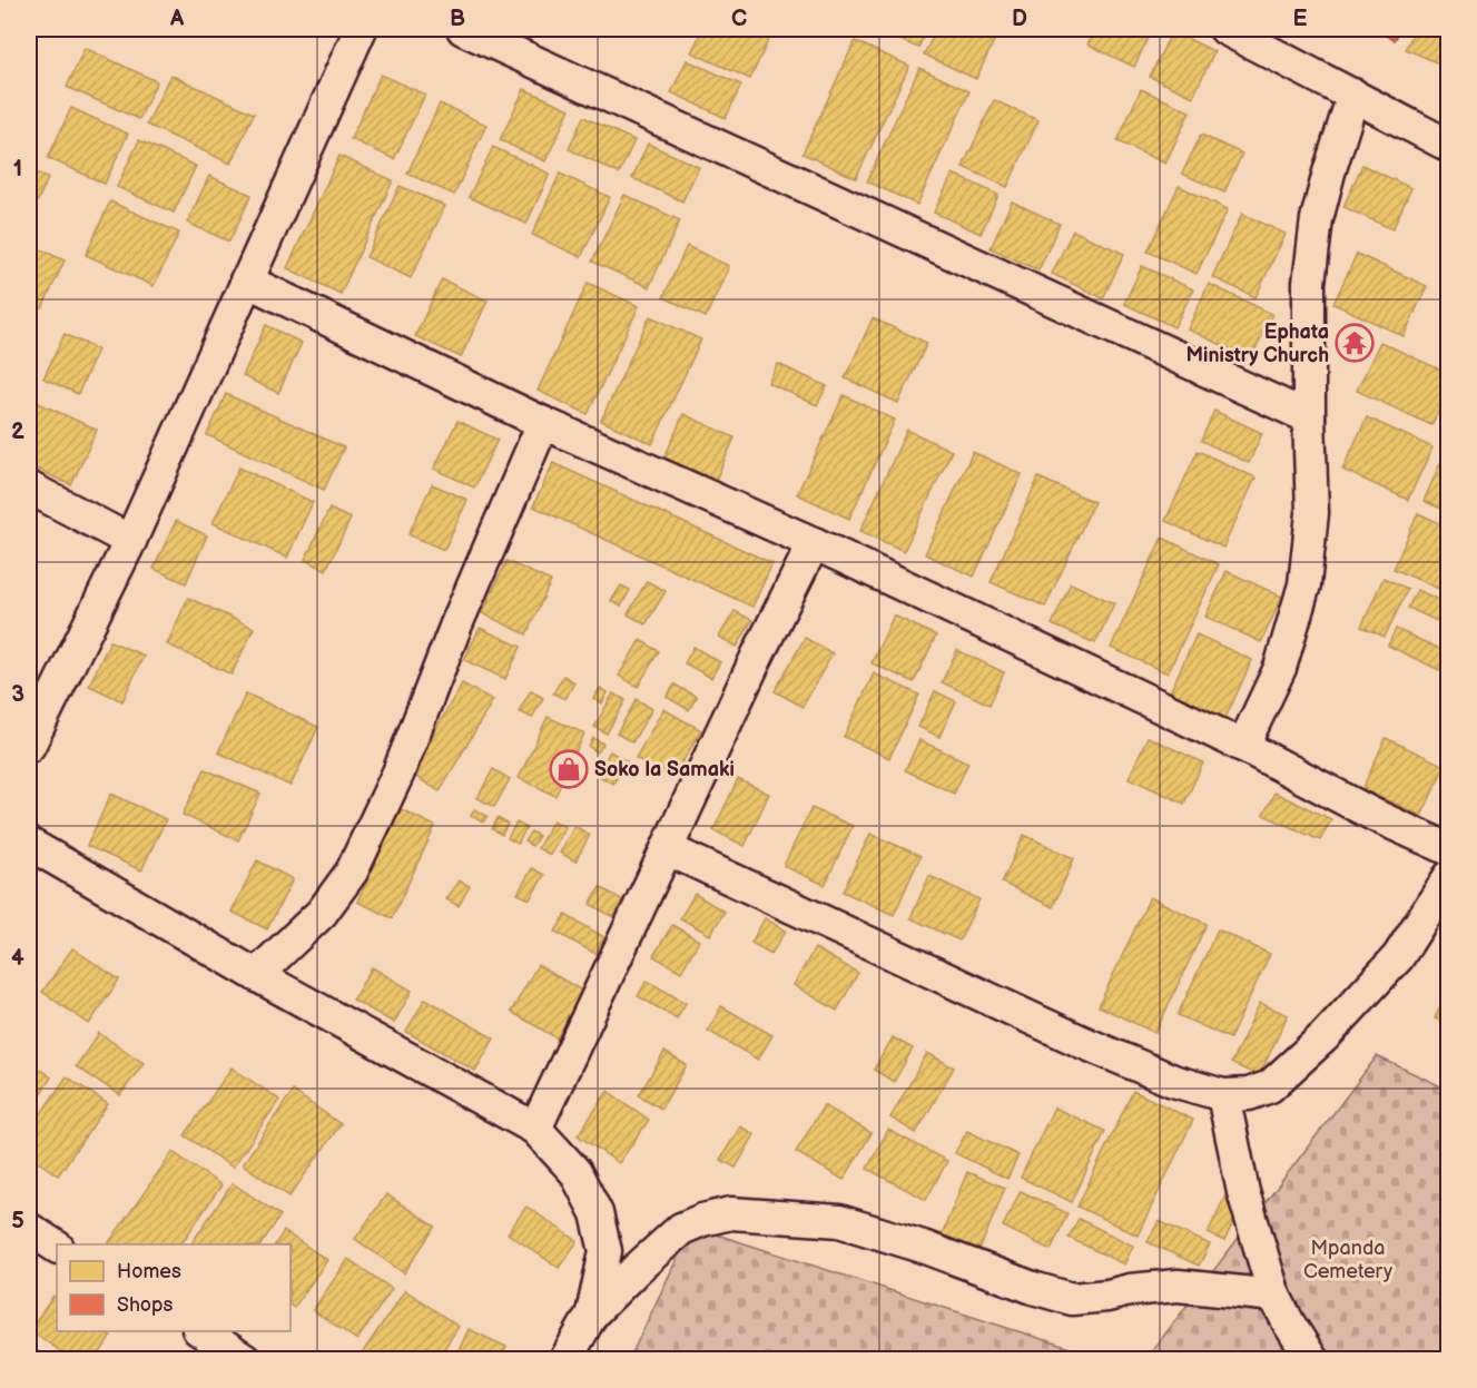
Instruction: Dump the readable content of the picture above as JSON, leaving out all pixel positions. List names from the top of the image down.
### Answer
{
  "parks": ["Mpanda Cemetery"],
  "places": {
    "temple": ["Ephata Ministry Church"],
    "shop": ["Soko la Samaki"]
  },
  "legend": ["Homes", "Shops"],
  "grid": {
    "columns": [
      "A",
      "B",
      "C",
      "D",
      "E"
    ],
    "rows": [
      "1",
      "2",
      "3",
      "4",
      "5"
    ]
  }
}
